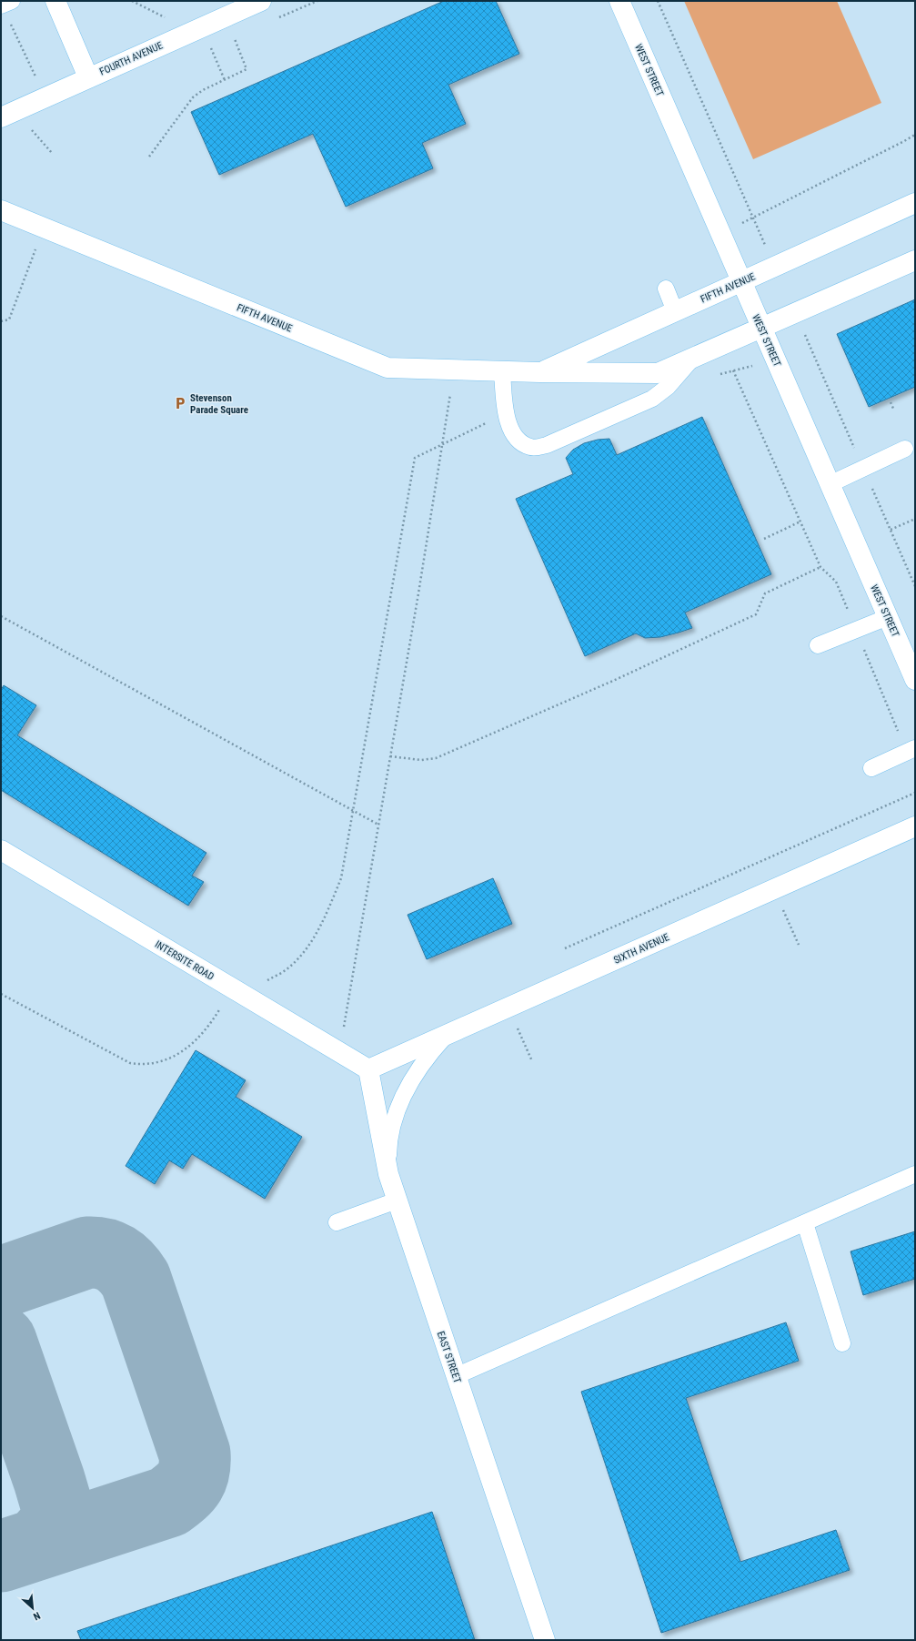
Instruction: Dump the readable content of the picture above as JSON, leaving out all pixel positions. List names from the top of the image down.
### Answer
{
  "streets": {
    "street": [
      "FOURTH AVENUE",
      "WEST STREET",
      "FIFTH AVENUE",
      "SIXTH AVENUE",
      "INTERSITE ROAD",
      "EAST STREET"
    ]
  },
  "crossings": [
    ["WEST STREET", "FIFTH AVENUE"],
    ["SIXTH AVENUE", "INTERSITE ROAD"],
    ["SIXTH AVENUE", "EAST STREET"],
    ["INTERSITE ROAD", "EAST STREET"]
  ],
  "places": {
    "parking": ["Stevenson Parade Square"]
  },
  "north": "bottom right"
}
